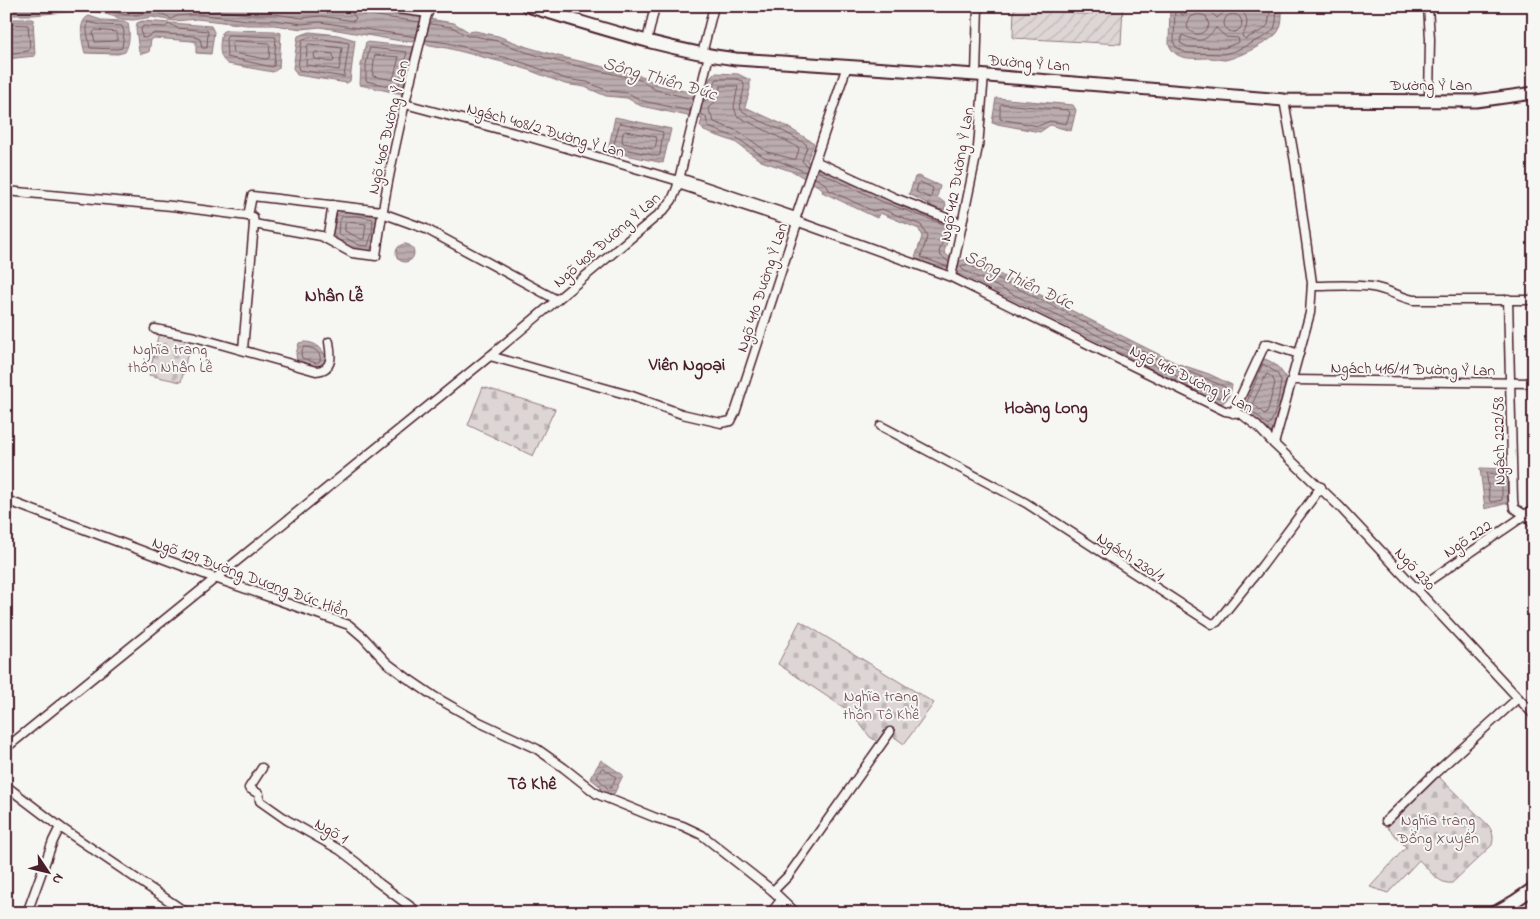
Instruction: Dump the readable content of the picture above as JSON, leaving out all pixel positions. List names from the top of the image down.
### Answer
{
  "streets": {
    "main road": ["Đường Ỷ Lan"],
    "street": [
      "Ngõ 406 Đường Ỷ Lan",
      "Ngách 408/2 Đường Ỷ Lan",
      "Ngõ 412 Đường Ỷ Lan",
      "Ngõ 408 Đường Ỷ Lan",
      "Ngõ 410 Đường Ỷ Lan",
      "Ngách 416/11 Đường Ỷ Lan",
      "Ngõ 416 Đường Ỷ Lan",
      "Ngách 222/58",
      "Ngõ 222",
      "Ngách 230/1",
      "Ngõ 230",
      "Ngõ 129 Đường Dương Đức Hiền",
      "Ngõ 1"
    ]
  },
  "crossings": [
    ["Đường Ỷ Lan", "Ngõ 412 Đường Ỷ Lan"],
    ["Đường Ỷ Lan", "Ngõ 408 Đường Ỷ Lan"],
    ["Đường Ỷ Lan", "Ngõ 410 Đường Ỷ Lan"],
    ["Ngõ 406 Đường Ỷ Lan", "Ngách 408/2 Đường Ỷ Lan"],
    ["Ngách 408/2 Đường Ỷ Lan", "Ngõ 408 Đường Ỷ Lan"],
    ["Ngách 408/2 Đường Ỷ Lan", "Ngõ 416 Đường Ỷ Lan"],
    ["Ngõ 412 Đường Ỷ Lan", "Ngõ 416 Đường Ỷ Lan"],
    ["Ngõ 408 Đường Ỷ Lan", "Ngõ 410 Đường Ỷ Lan"],
    ["Ngõ 408 Đường Ỷ Lan", "Ngõ 129 Đường Dương Đức Hiền"],
    ["Ngõ 410 Đường Ỷ Lan", "Ngõ 416 Đường Ỷ Lan"],
    ["Ngách 416/11 Đường Ỷ Lan", "Ngách 222/58"],
    ["Ngõ 416 Đường Ỷ Lan", "Ngõ 230"],
    ["Ngách 222/58", "Ngõ 222"],
    ["Ngõ 222", "Ngõ 230"],
    ["Ngách 230/1", "Ngõ 230"]
  ],
  "districts": [
    "Nhân Lễ",
    "Viên Ngoại",
    "Hoàng Long",
    "Tô Khê"
  ],
  "water": ["Sông Thiên Đức"],
  "parks": ["Nghĩa trang thôn Nhân Lễ", "Nghĩa trang thôn Tô Khê", "Nghĩa trang Đổng Xuyên"],
  "north": "bottom right"
}
